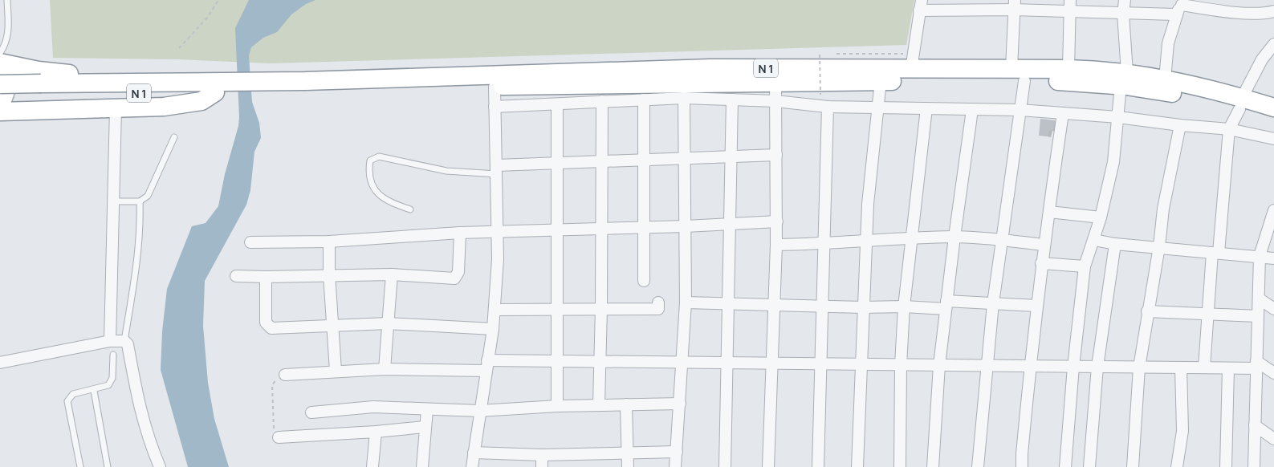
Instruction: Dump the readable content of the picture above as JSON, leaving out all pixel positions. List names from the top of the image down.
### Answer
{
  "streets": {
    "highway": ["N 1"]
  }
}
